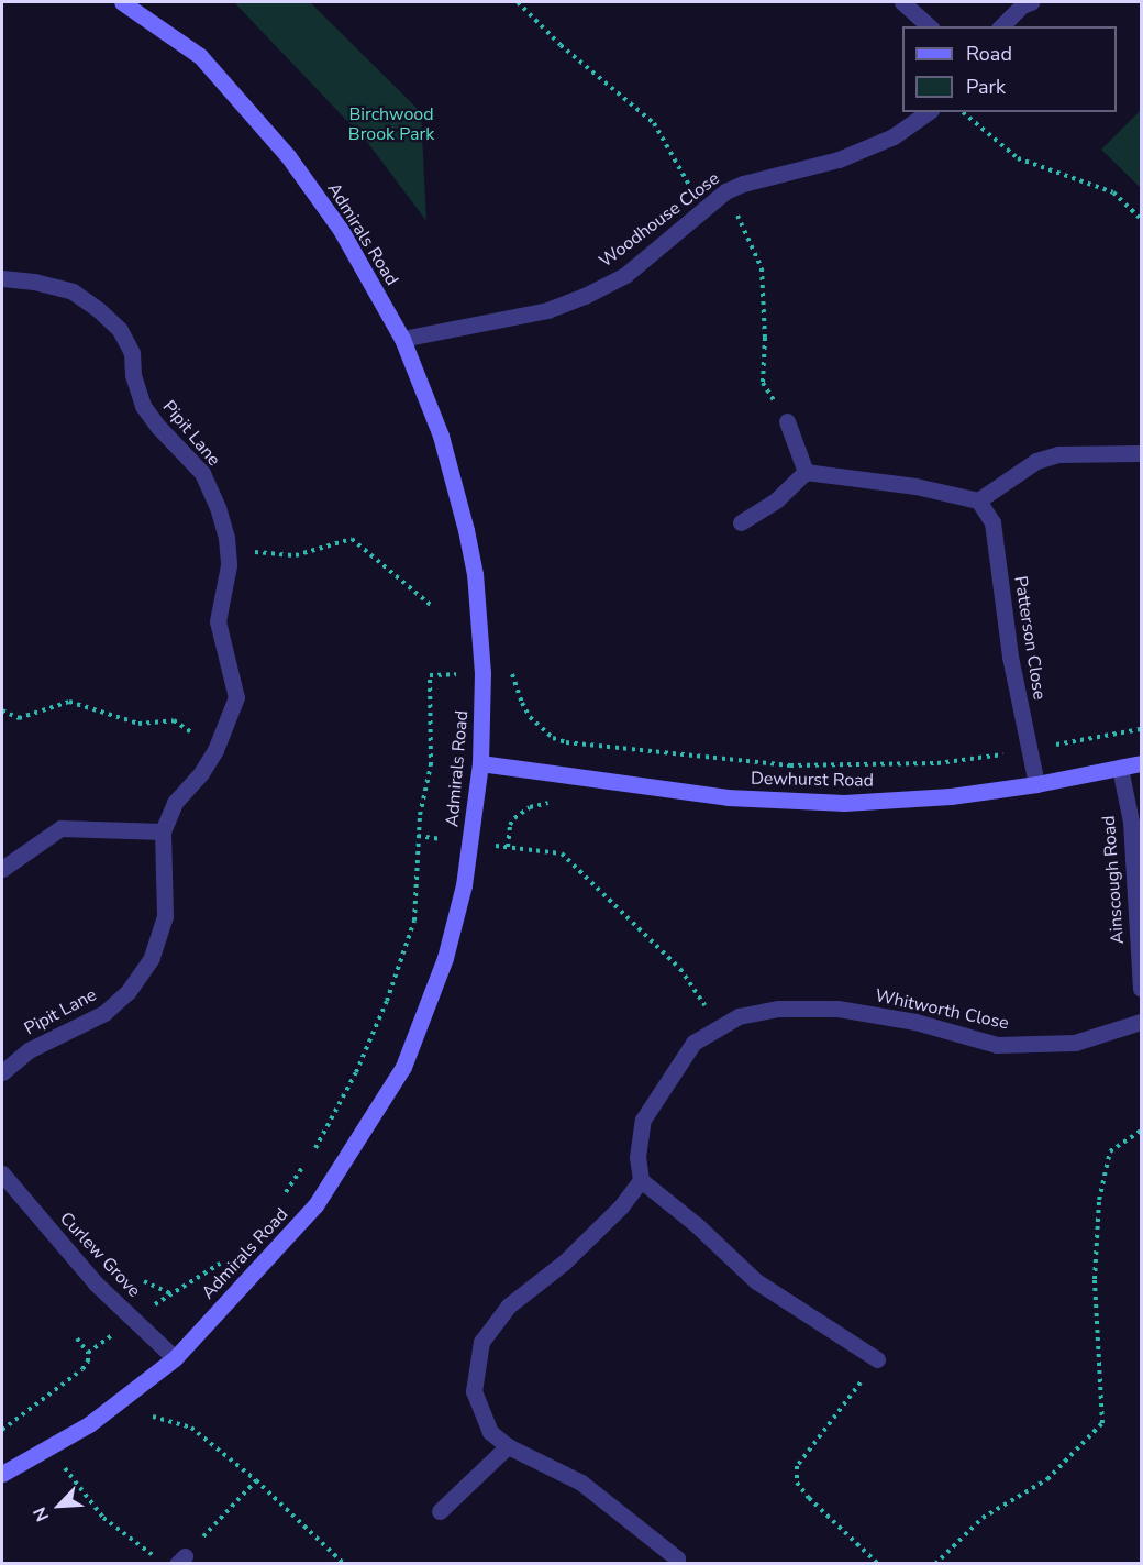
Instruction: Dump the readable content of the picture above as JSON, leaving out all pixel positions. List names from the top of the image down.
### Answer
{
  "streets": {
    "street": [
      "Woodhouse Close",
      "Admirals Road",
      "Pipit Lane",
      "Patterson Close",
      "Dewhurst Road",
      "Ainscough Road",
      "Whitworth Close",
      "Curlew Grove"
    ]
  },
  "crossings": [
    ["Woodhouse Close", "Admirals Road"],
    ["Admirals Road", "Dewhurst Road"],
    ["Admirals Road", "Curlew Grove"],
    ["Patterson Close", "Dewhurst Road"],
    ["Dewhurst Road", "Ainscough Road"]
  ],
  "parks": ["Birchwood Brook Park"],
  "legend": ["Road", "Park"],
  "north": "bottom left"
}
